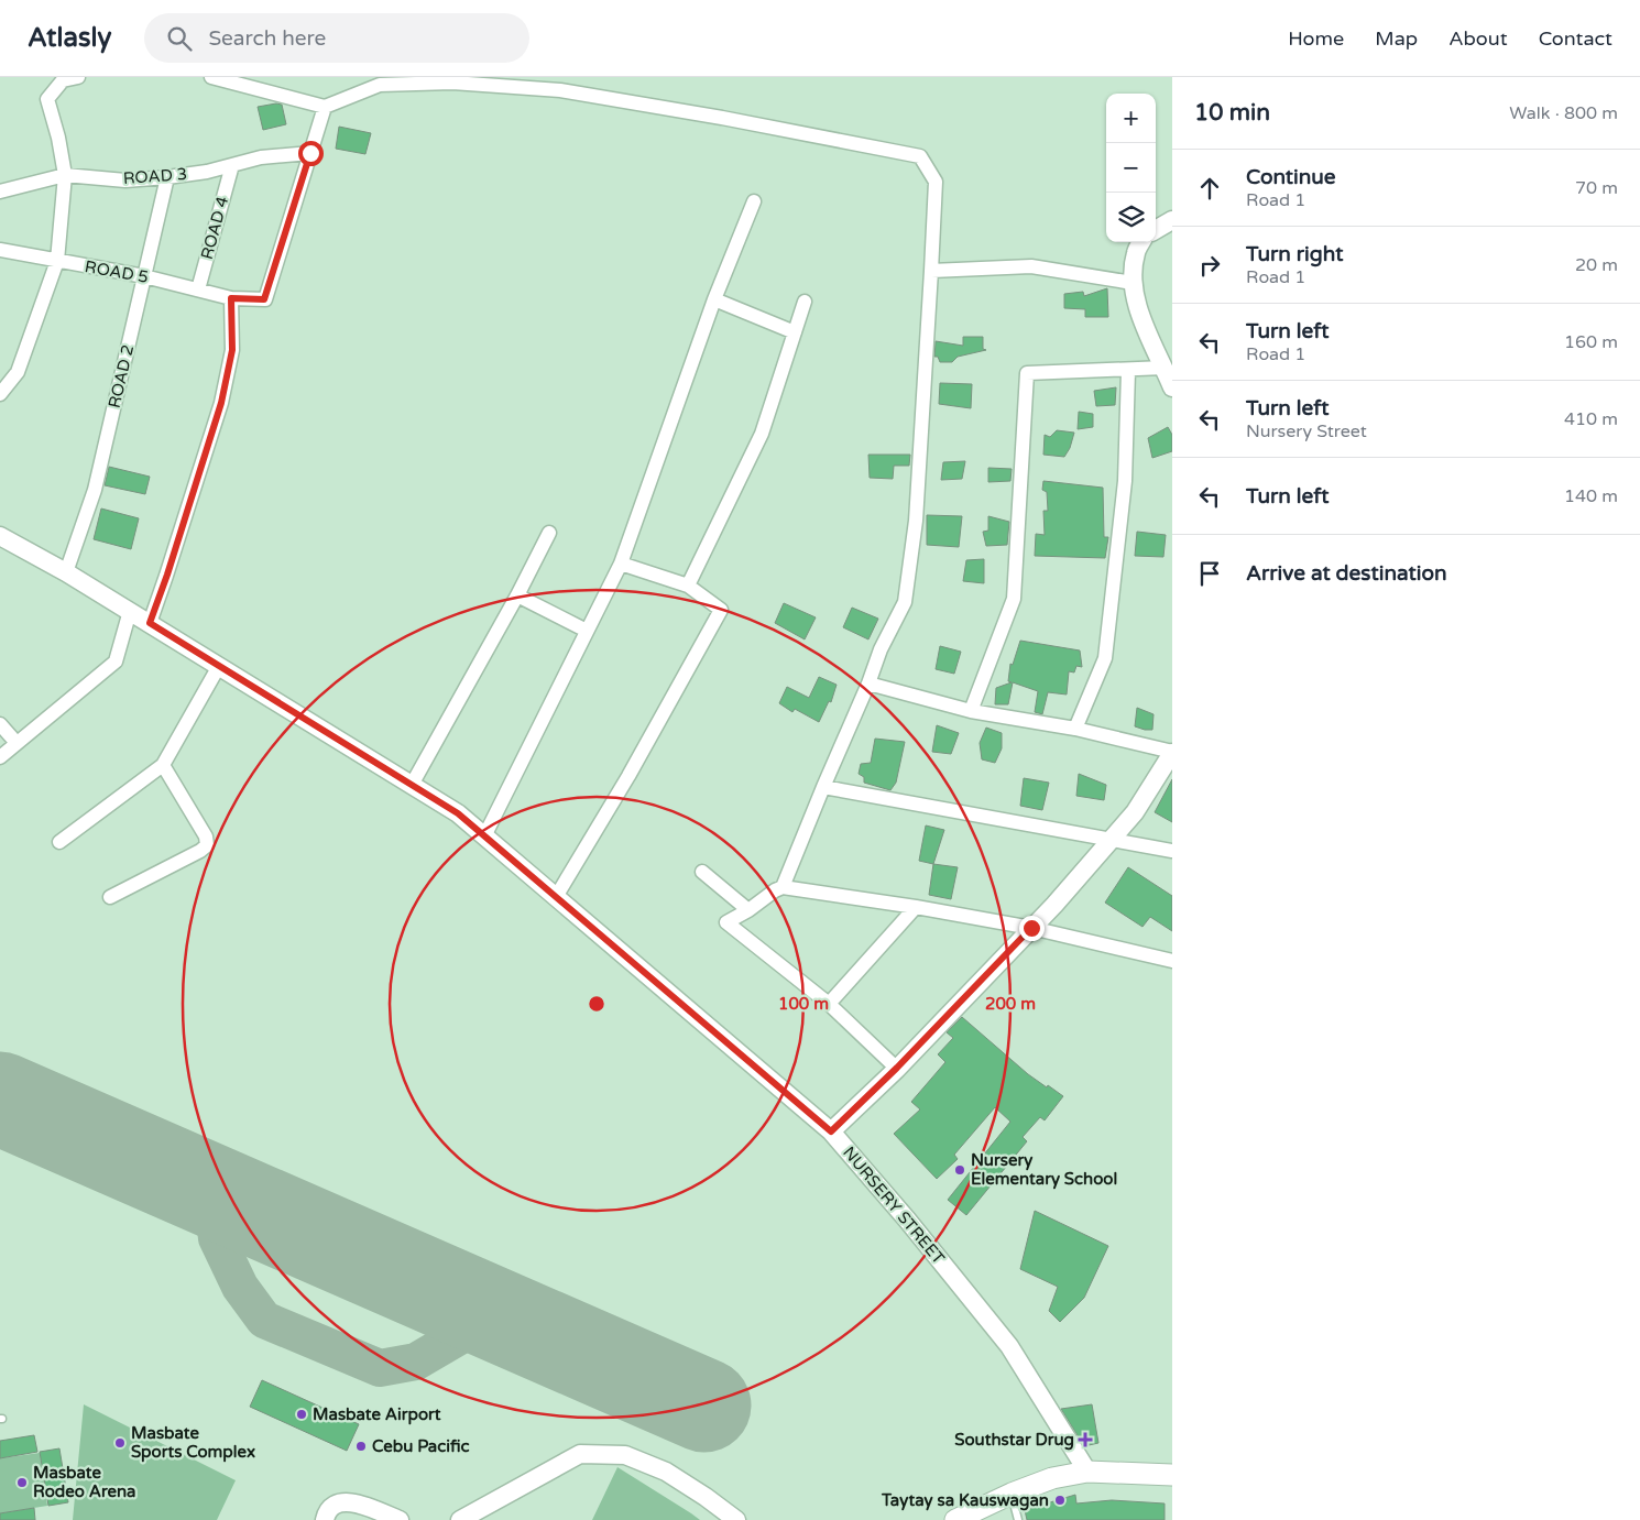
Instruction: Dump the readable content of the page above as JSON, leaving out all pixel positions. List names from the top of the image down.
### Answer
{
  "streets": {
    "main road": ["NURSERY STREET"],
    "street": [
      "ROAD 3",
      "ROAD 4",
      "ROAD 5",
      "ROAD 2"
    ]
  },
  "crossings": [
    ["ROAD 3", "ROAD 4"],
    ["ROAD 3", "ROAD 5"],
    ["ROAD 3", "ROAD 2"],
    ["ROAD 4", "ROAD 5"],
    ["ROAD 5", "ROAD 2"],
    ["ROAD 2", "NURSERY STREET"]
  ],
  "places": {
    "other": [
      "Nursery Elementary School",
      "Masbate Airport",
      "Masbate Sports Complex",
      "Cebu Pacific",
      "Masbate Rodeo Arena",
      "Taytay sa Kauswagan"
    ],
    "health": ["Southstar Drug"]
  },
  "page": {
    "header": "Atlasly",
    "search": "Search here",
    "nav": [
      "Home",
      "Map",
      "About",
      "Contact"
    ],
    "heading": ["10 min", "Walk · 800 m"],
    "map_buttons": ["+", "−"],
    "list": [
      ["Continue", "Road 1", "70 m"],
      ["Turn right", "Road 1", "20 m"],
      ["Turn left", "Road 1", "160 m"],
      ["Turn left", "Nursery Street", "410 m"],
      ["Turn left", "140 m"],
      "Arrive at destination"
    ]
  },
  "rings": ["100 m", "200 m"]
}
